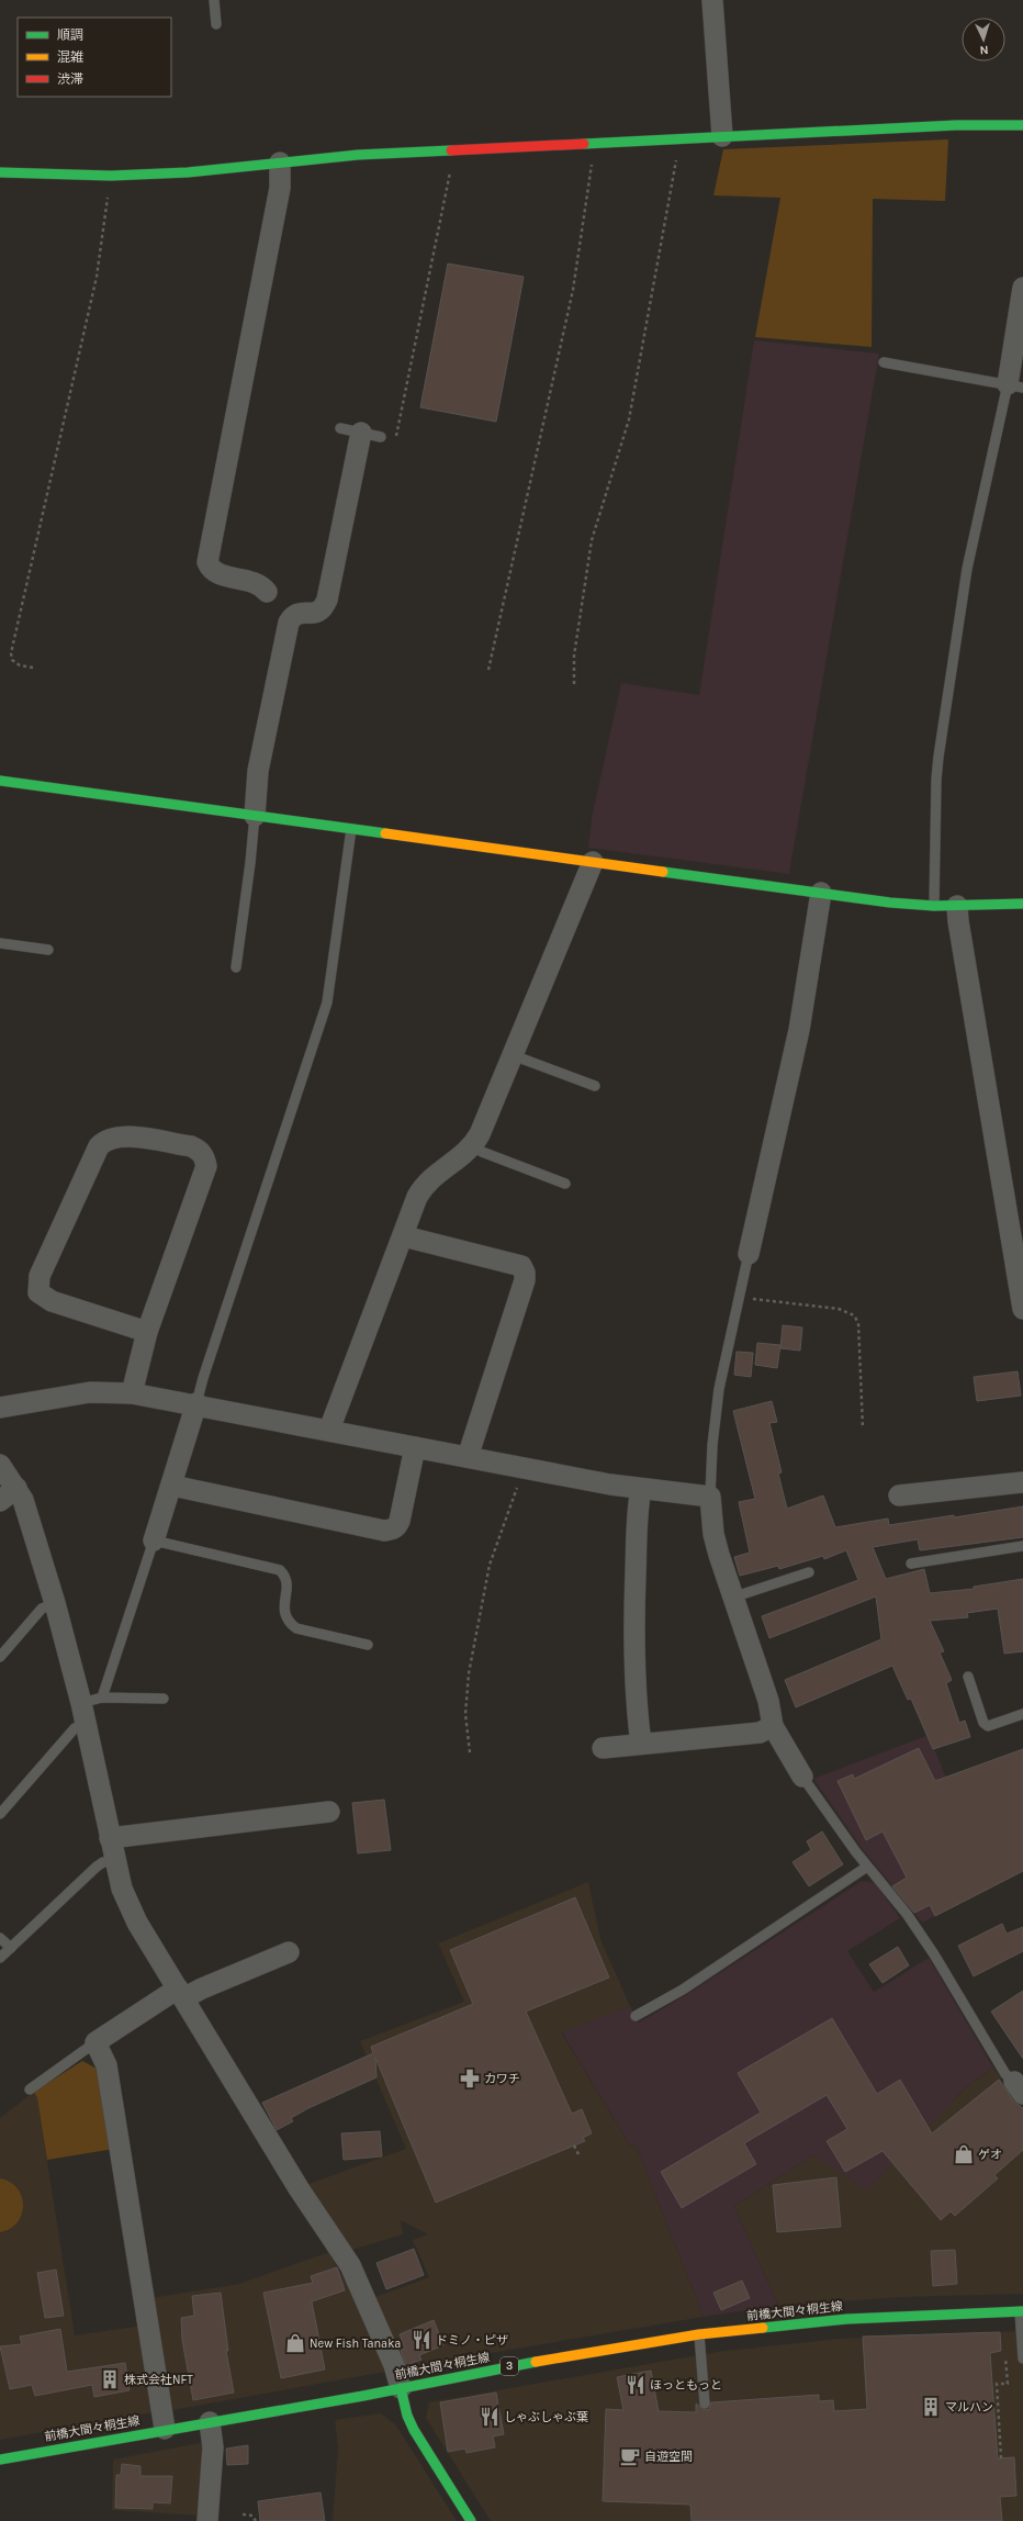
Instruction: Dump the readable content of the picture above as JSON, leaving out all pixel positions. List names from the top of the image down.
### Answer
{
  "streets": {
    "street": ["前橋大間々桐生線", "3"]
  },
  "places": {
    "pharmacy": ["カワチ"],
    "shop": ["ゲオ", "New Fish Tanaka"],
    "restaurant": ["ドミノ・ピザ", "ほっともっと", "しゃぶしゃぶ葉"],
    "building": ["株式会社NFT", "マルハン"],
    "cafe": ["自遊空間"]
  },
  "legend": ["順調", "混雑", "渋滞"],
  "north": "bottom"
}
